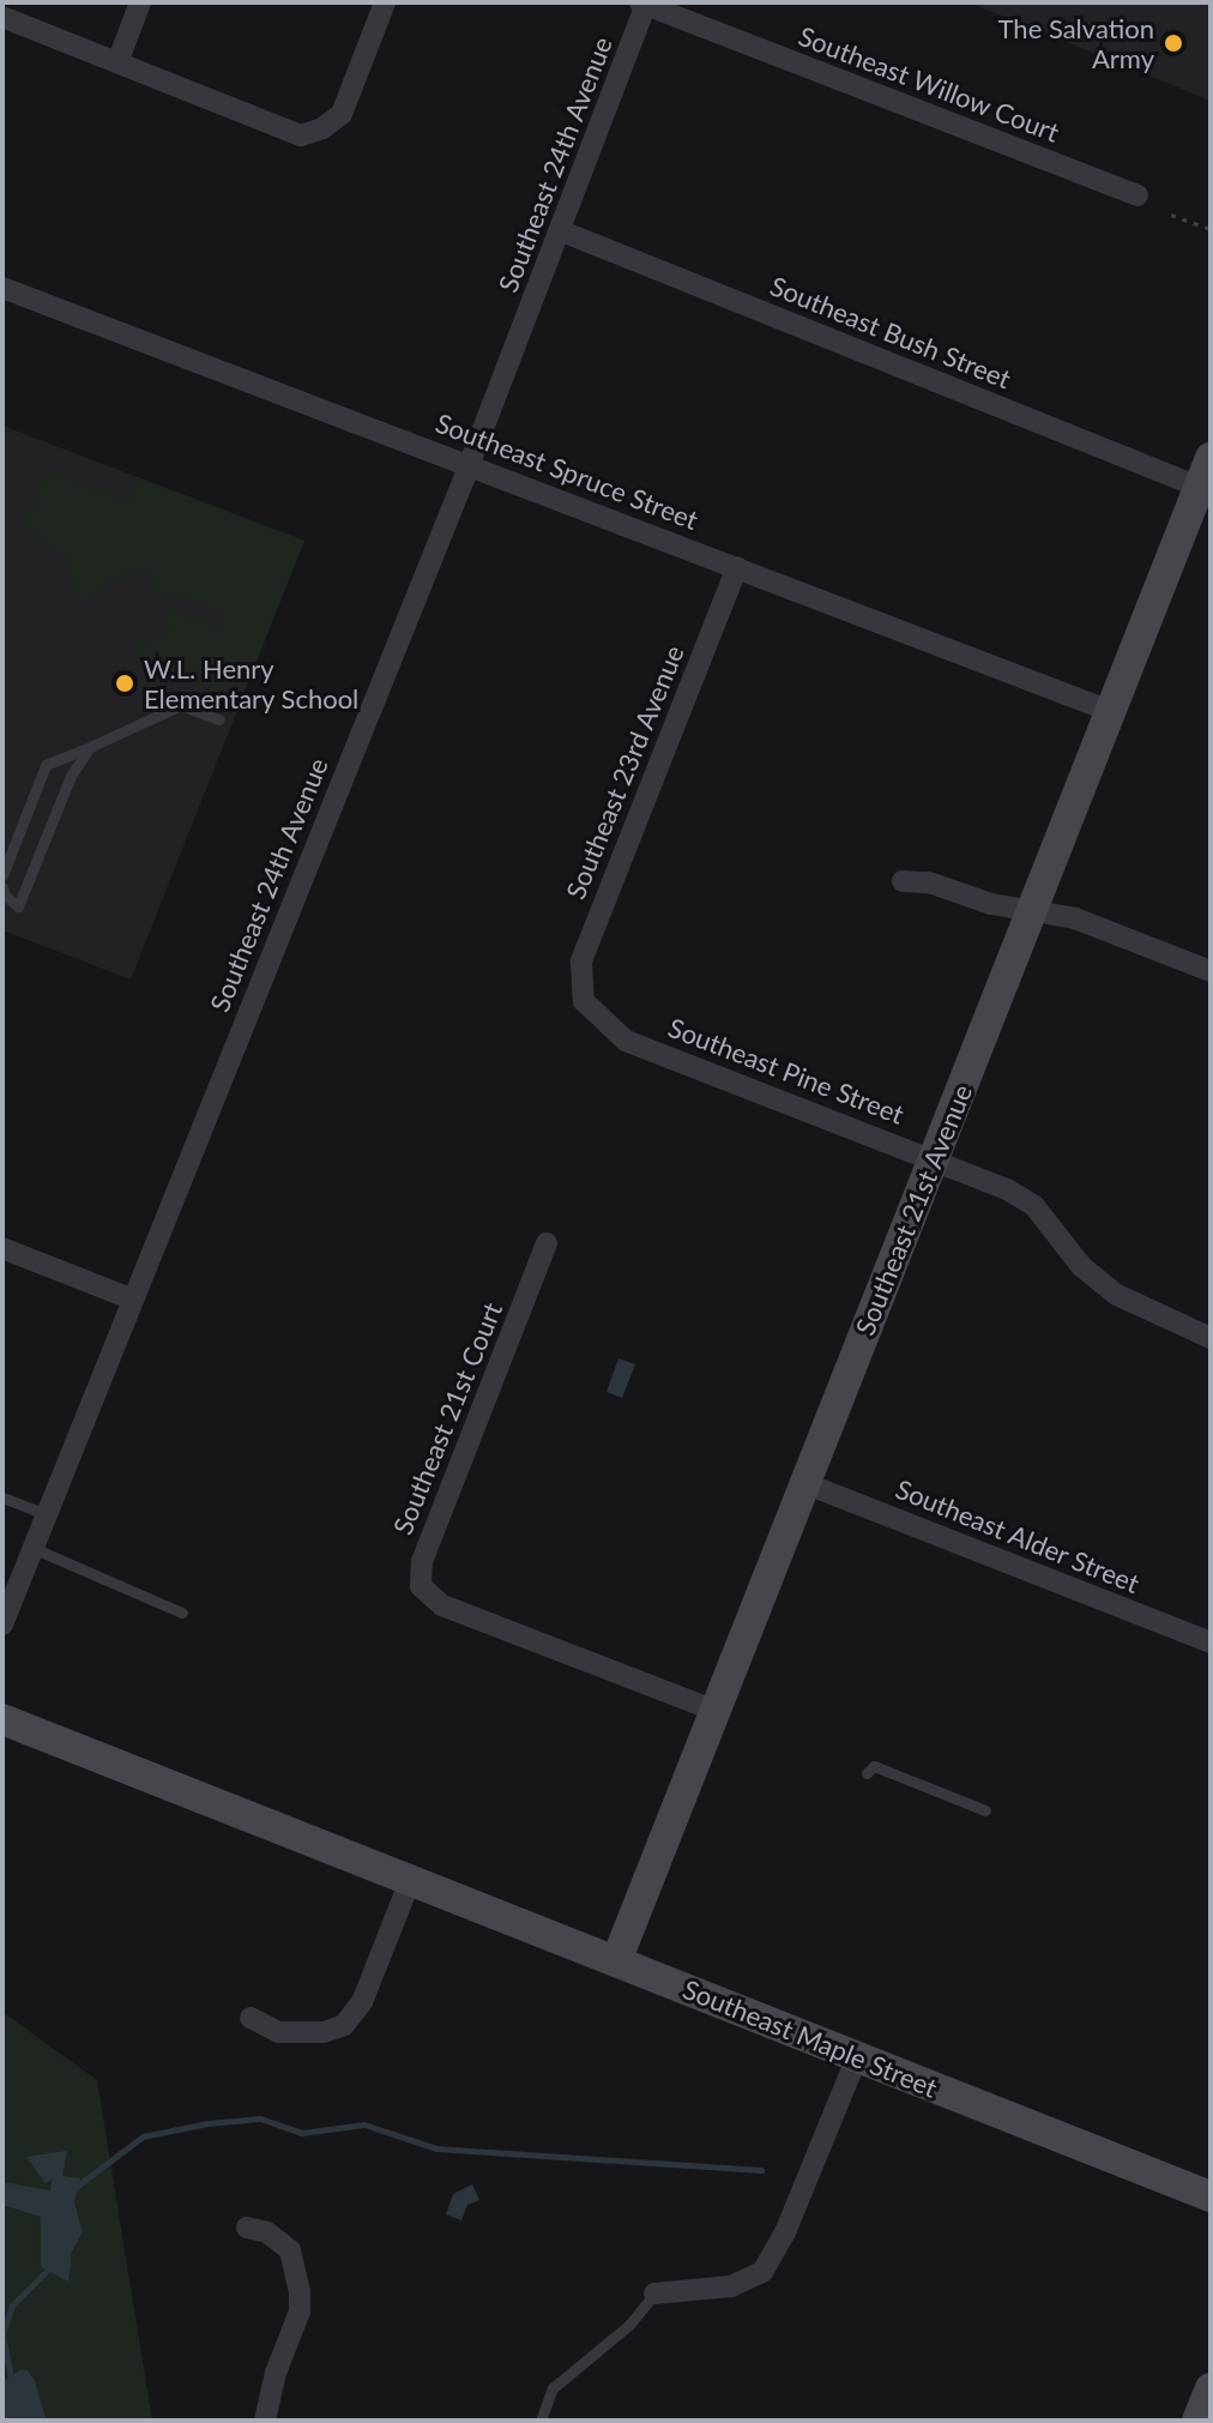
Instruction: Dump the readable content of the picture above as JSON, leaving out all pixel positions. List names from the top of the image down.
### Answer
{
  "streets": {
    "street": [
      "Southeast Willow Court",
      "Southeast 24th Avenue",
      "Southeast Bush Street",
      "Southeast Spruce Street",
      "Southeast 23rd Avenue",
      "Southeast Pine Street",
      "Southeast 21st Avenue",
      "Southeast 21st Court",
      "Southeast Alder Street",
      "Southeast Maple Street"
    ]
  },
  "crossings": [
    ["Southeast Willow Court", "Southeast 24th Avenue"],
    ["Southeast 24th Avenue", "Southeast Bush Street"],
    ["Southeast 24th Avenue", "Southeast Spruce Street"],
    ["Southeast Bush Street", "Southeast 21st Avenue"],
    ["Southeast Spruce Street", "Southeast 23rd Avenue"],
    ["Southeast Spruce Street", "Southeast 21st Avenue"],
    ["Southeast 23rd Avenue", "Southeast Pine Street"],
    ["Southeast Pine Street", "Southeast 21st Avenue"],
    ["Southeast 21st Avenue", "Southeast 21st Court"],
    ["Southeast 21st Avenue", "Southeast Alder Street"],
    ["Southeast 21st Avenue", "Southeast Maple Street"]
  ],
  "places": ["The Salvation Army", "W.L. Henry Elementary School"]
}
